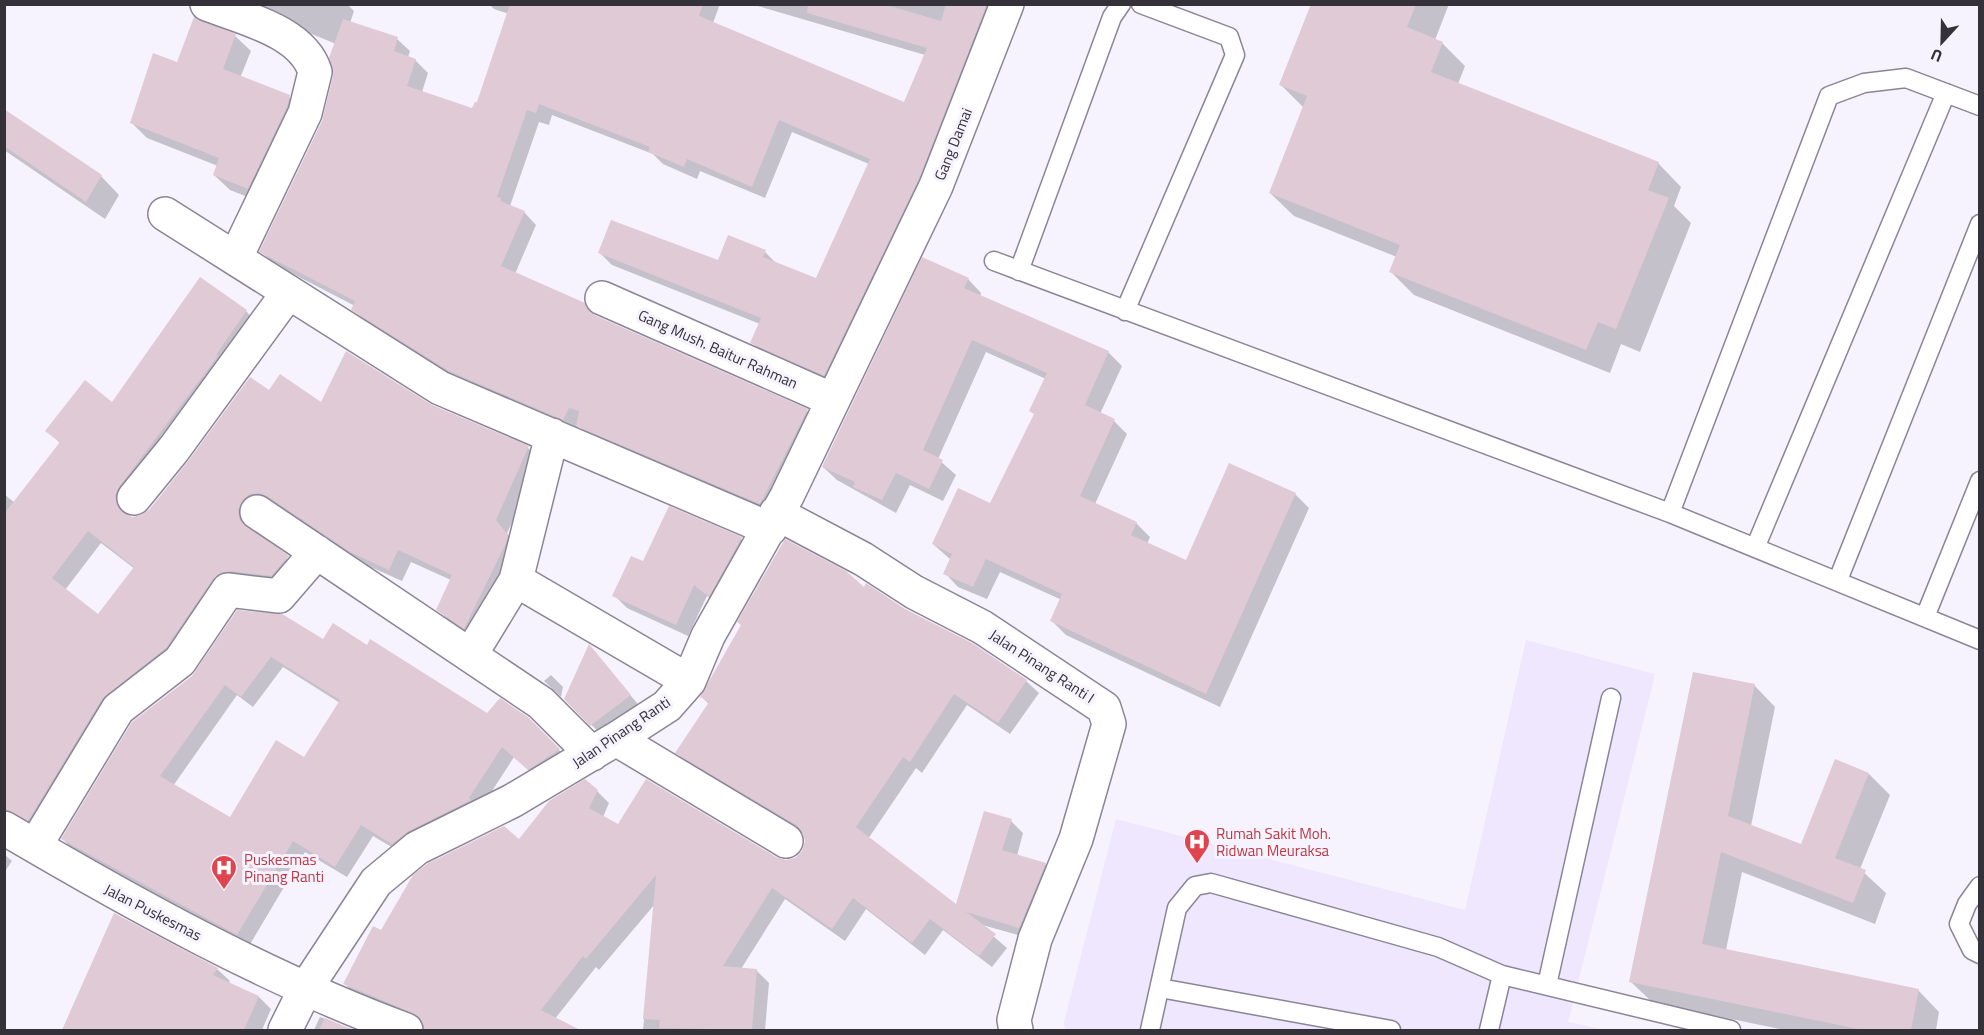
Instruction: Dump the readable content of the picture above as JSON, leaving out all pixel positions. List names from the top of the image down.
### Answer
{
  "streets": {
    "street": [
      "Gang Damai",
      "Gang Mush. Baitur Rahman",
      "Jalan Pinang Ranti I",
      "Jalan Pinang Ranti",
      "Jalan Puskesmas"
    ]
  },
  "crossings": [
    ["Gang Damai", "Jalan Pinang Ranti"],
    ["Gang Mush. Baitur Rahman", "Jalan Pinang Ranti"],
    ["Jalan Pinang Ranti I", "Jalan Pinang Ranti"],
    ["Jalan Pinang Ranti", "Jalan Puskesmas"]
  ],
  "places": {
    "hospital": ["Rumah Sakit Moh. Ridwan Meuraksa", "Puskesmas Pinang Ranti"]
  },
  "north": "bottom"
}
